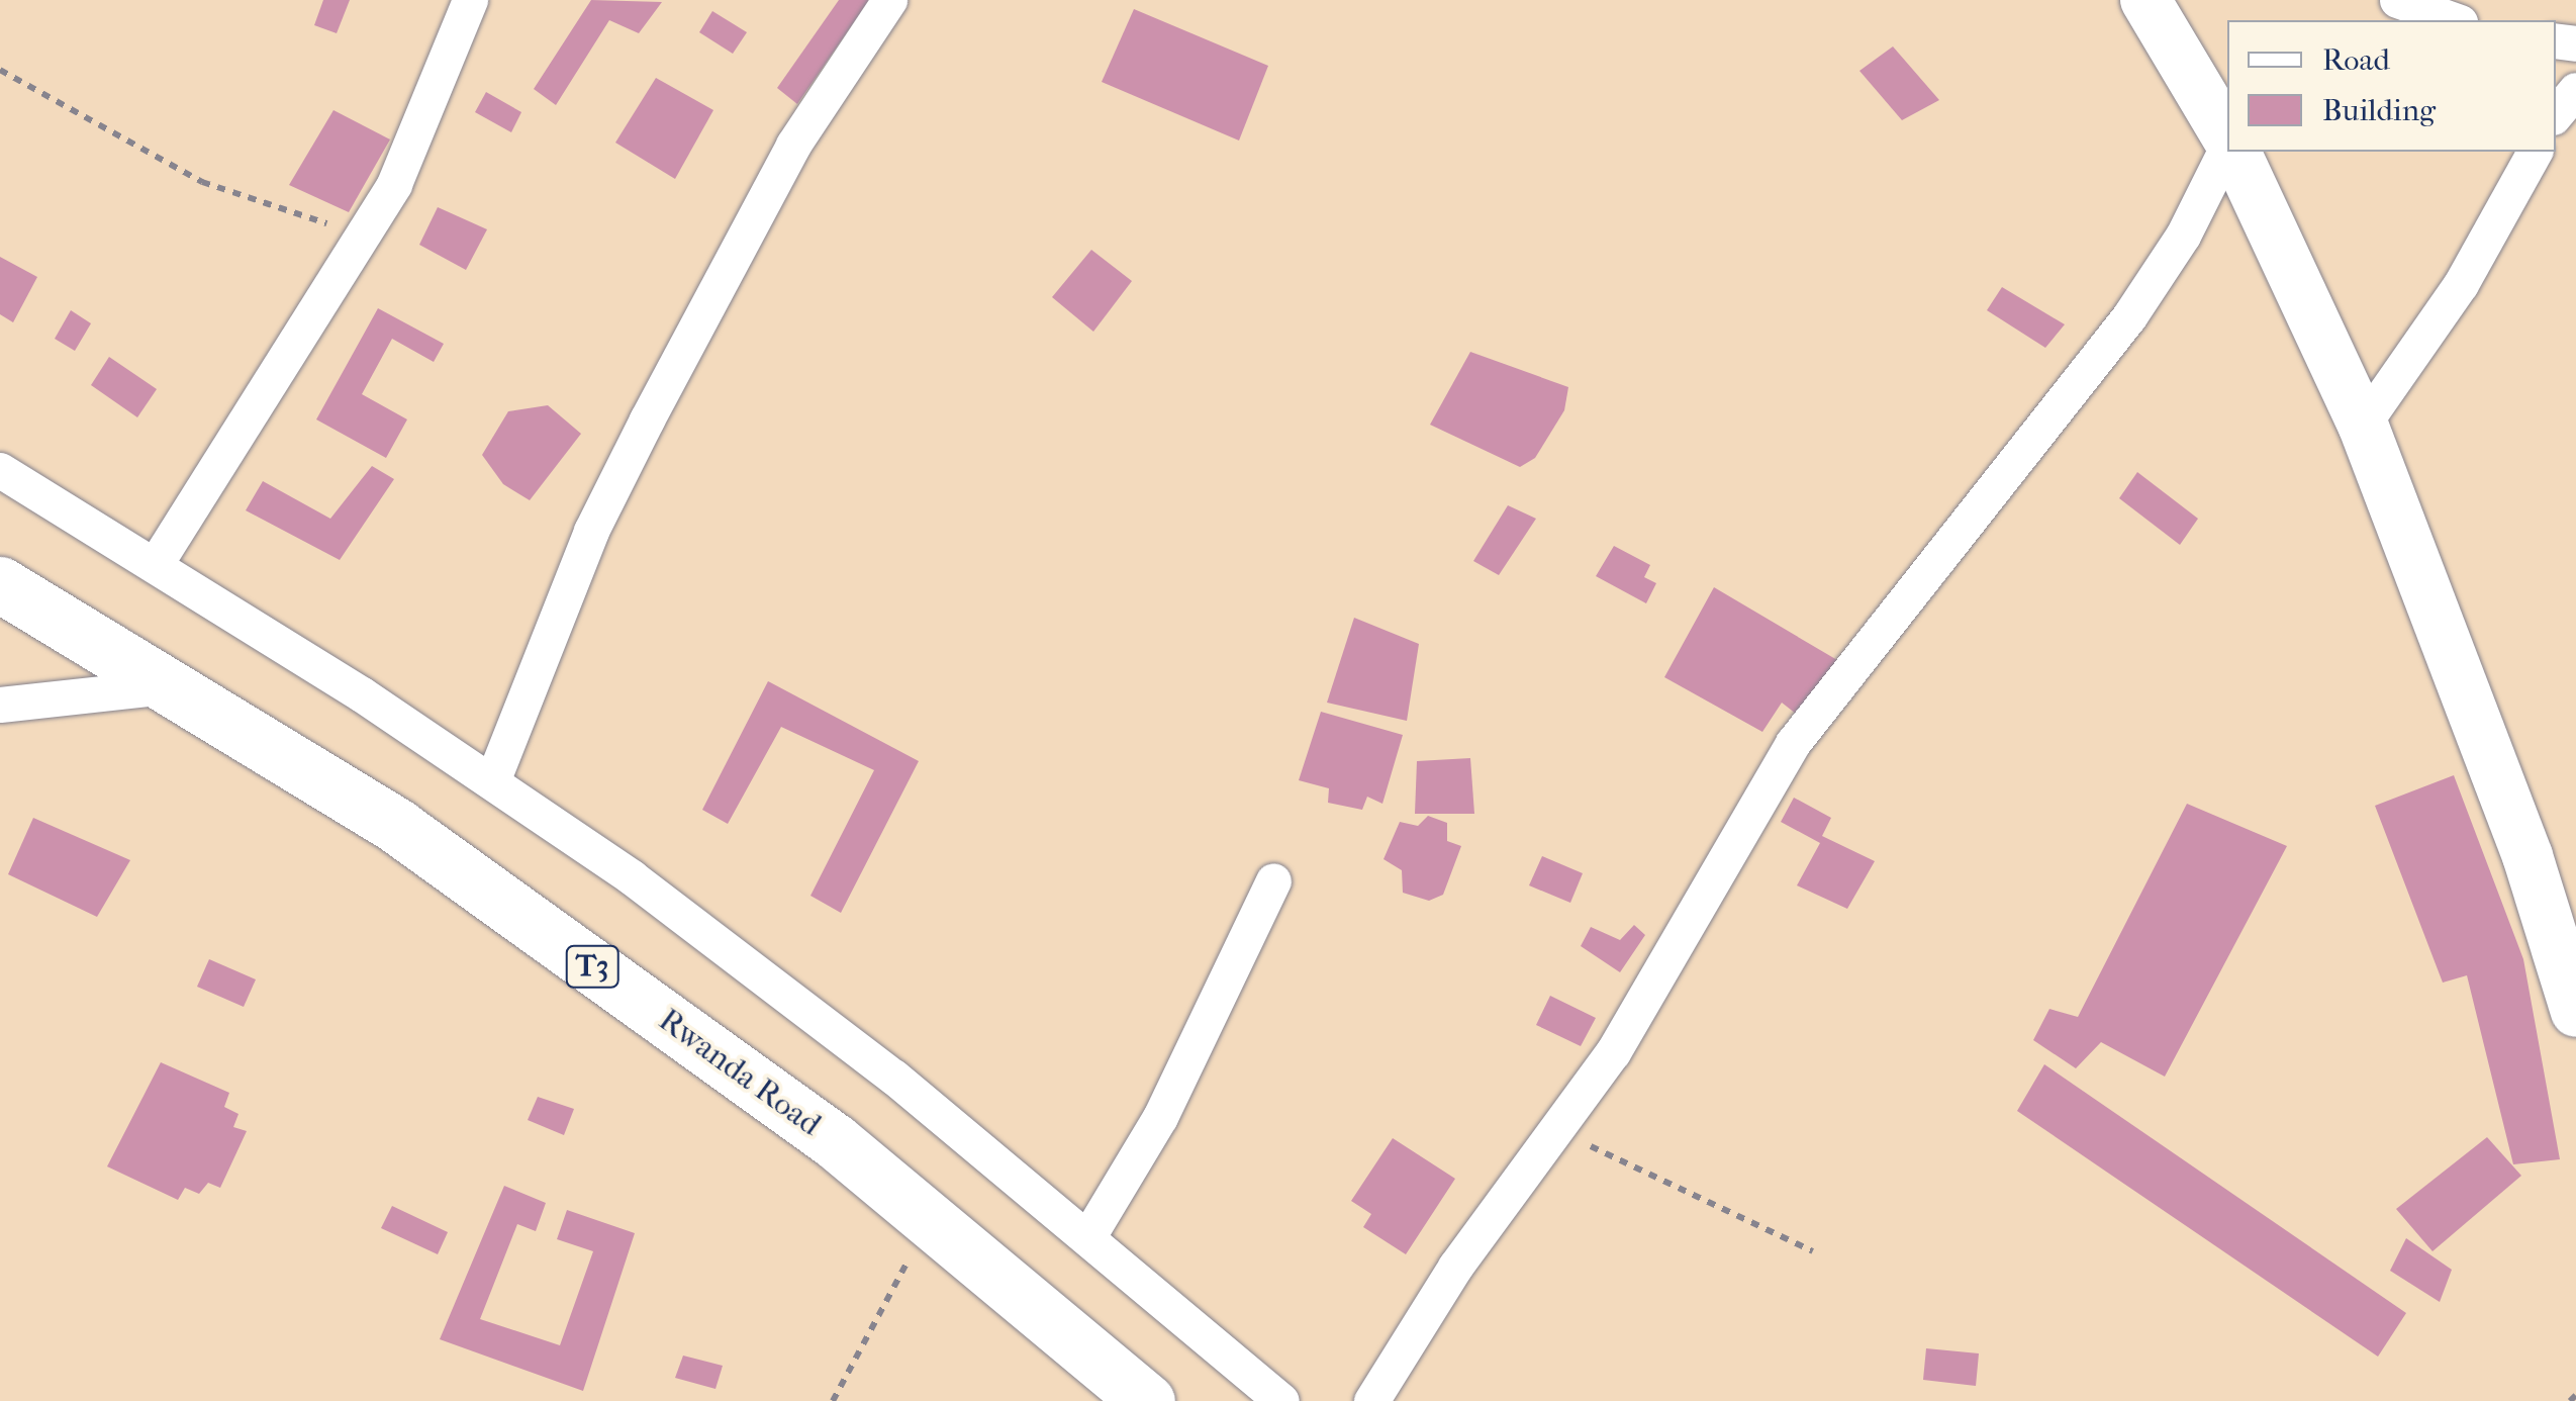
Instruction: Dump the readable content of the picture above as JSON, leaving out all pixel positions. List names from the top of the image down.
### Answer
{
  "streets": {
    "highway": ["T3", "Rwanda Road"]
  },
  "legend": ["Road", "Building"]
}
